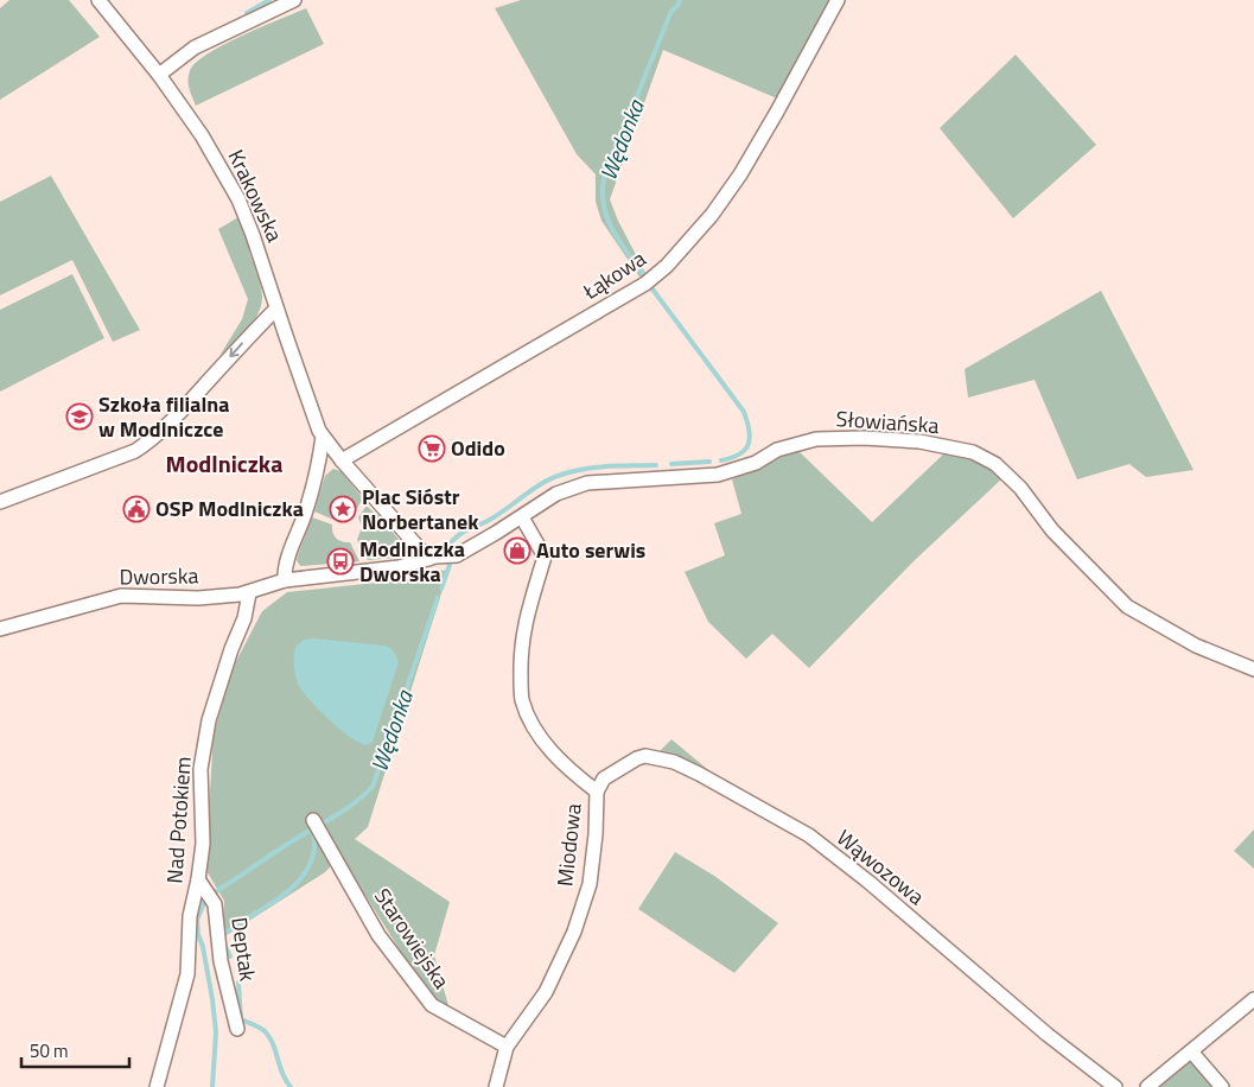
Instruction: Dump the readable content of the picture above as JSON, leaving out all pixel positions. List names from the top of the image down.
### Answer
{
  "streets": {
    "street": [
      "Krakowska",
      "Łąkowa",
      "Słowiańska",
      "Dworska",
      "Nad Potokiem",
      "Miodowa",
      "Wąwozowa",
      "Starowiejska",
      "Deptak"
    ]
  },
  "crossings": [
    ["Słowiańska", "Miodowa"],
    ["Dworska", "Nad Potokiem"],
    ["Nad Potokiem", "Deptak"],
    ["Miodowa", "Wąwozowa"],
    ["Miodowa", "Starowiejska"]
  ],
  "districts": ["Modlniczka"],
  "water": ["Wędonka"],
  "places": {
    "school or university": ["Szkoła filialna w Modlniczce"],
    "supermarket": ["Odido"],
    "public building": ["OSP Modlniczka"],
    "place": ["Plac Sióstr Norbertanek"],
    "shop": ["Auto serwis"],
    "bus stop": ["Modlniczka Dworska"]
  },
  "scale_bar": "50 m"
}
